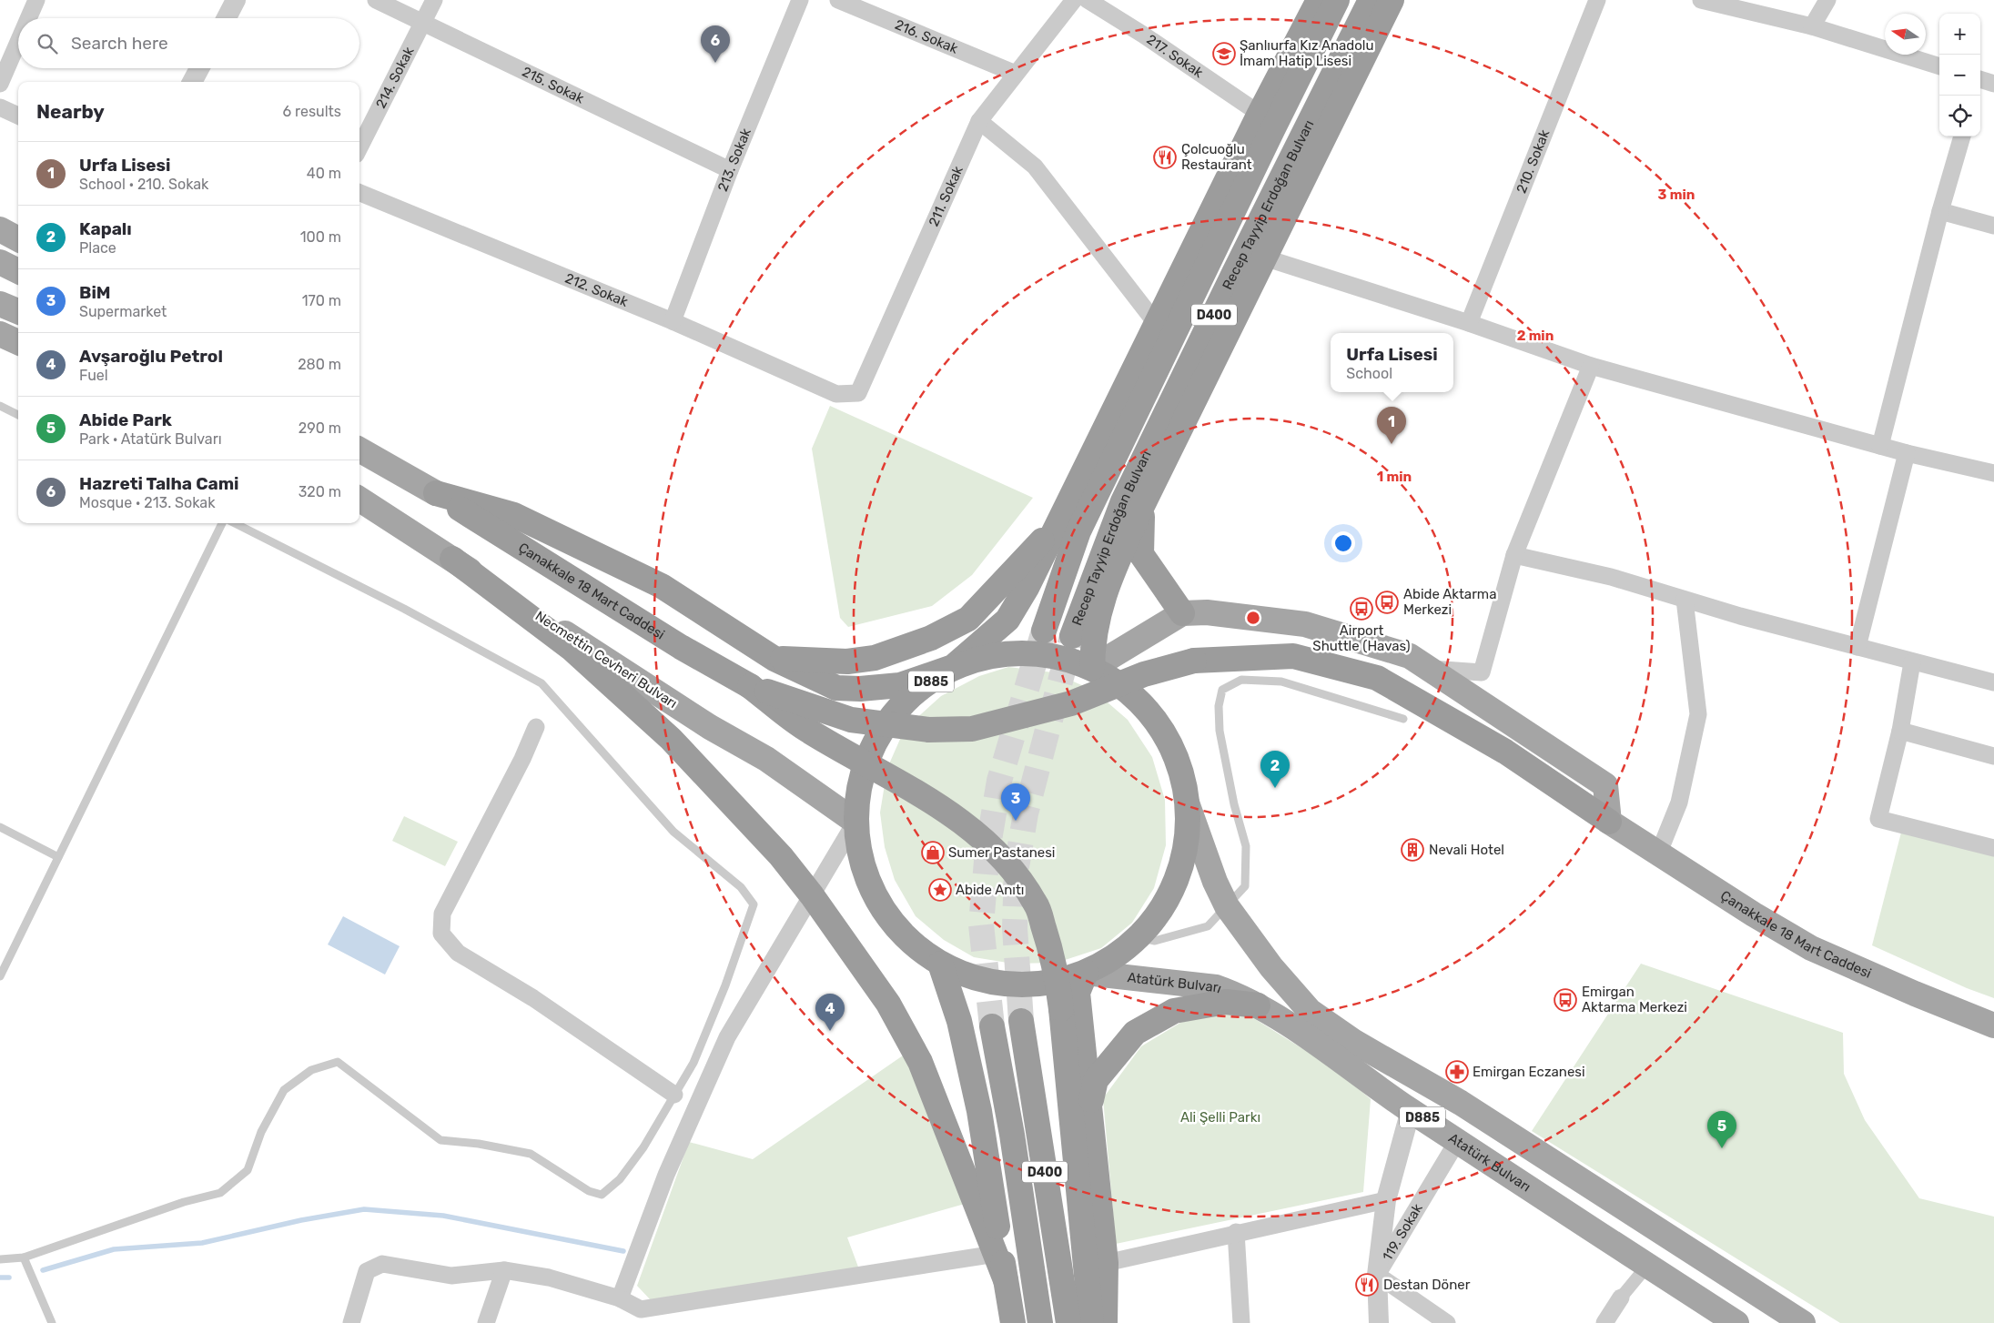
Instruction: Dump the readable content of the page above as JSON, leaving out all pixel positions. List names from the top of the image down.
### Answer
{
  "streets": {
    "highway": [
      "Recep Tayyip Erdoğan Bulvarı",
      "D400",
      "Çanakkale 18 Mart Caddesi",
      "D885"
    ],
    "main road": ["Necmettin Cevheri Bulvarı", "Atatürk Bulvarı"],
    "street": [
      "216. Sokak",
      "217. Sokak",
      "214. Sokak",
      "215. Sokak",
      "213. Sokak",
      "210. Sokak",
      "211. Sokak",
      "212. Sokak",
      "119. Sokak"
    ]
  },
  "crossings": [
    ["216. Sokak", "211. Sokak"],
    ["214. Sokak", "215. Sokak"],
    ["215. Sokak", "213. Sokak"],
    ["213. Sokak", "212. Sokak"],
    ["211. Sokak", "212. Sokak"],
    ["Necmettin Cevheri Bulvarı", "D885"],
    ["D885", "Atatürk Bulvarı"],
    ["Atatürk Bulvarı", "119. Sokak"]
  ],
  "parks": ["Ali Şelli Parkı"],
  "places": {
    "school or university": ["Şanlıurfa Kız Anadolu İmam Hatip Lisesi"],
    "restaurant": ["Çolcuoğlu Restaurant", "Destan Döner"],
    "bus stop": ["Abide Aktarma Merkezi", "Airport Shuttle (Havas)", "Emirgan Aktarma Merkezi"],
    "building": ["Nevali Hotel"],
    "shop": ["Sumer Pastanesi"],
    "place": ["Abide Anıtı"],
    "pharmacy": ["Emirgan Eczanesi"]
  },
  "north": "left",
  "page": {
    "map_buttons": ["+", "−"],
    "search": "Search here",
    "pins": [
      "6",
      "1",
      "2",
      "3",
      "4",
      "5"
    ],
    "heading": ["Nearby", "6 results"],
    "list": [
      {
        "mark": "1",
        "name": "Urfa Lisesi",
        "note": "School · 210. Sokak",
        "value": "40 m"
      },
      {
        "mark": "2",
        "name": "Kapalı",
        "note": "Place",
        "value": "100 m"
      },
      {
        "mark": "3",
        "name": "BiM",
        "note": "Supermarket",
        "value": "170 m"
      },
      {
        "mark": "4",
        "name": "Avşaroğlu Petrol",
        "note": "Fuel",
        "value": "280 m"
      },
      {
        "mark": "5",
        "name": "Abide Park",
        "note": "Park · Atatürk Bulvarı",
        "value": "290 m"
      },
      {
        "mark": "6",
        "name": "Hazreti Talha Cami",
        "note": "Mosque · 213. Sokak",
        "value": "320 m"
      }
    ],
    "popup": ["Urfa Lisesi", "School"]
  },
  "rings": ["3 min", "2 min", "1 min"]
}
